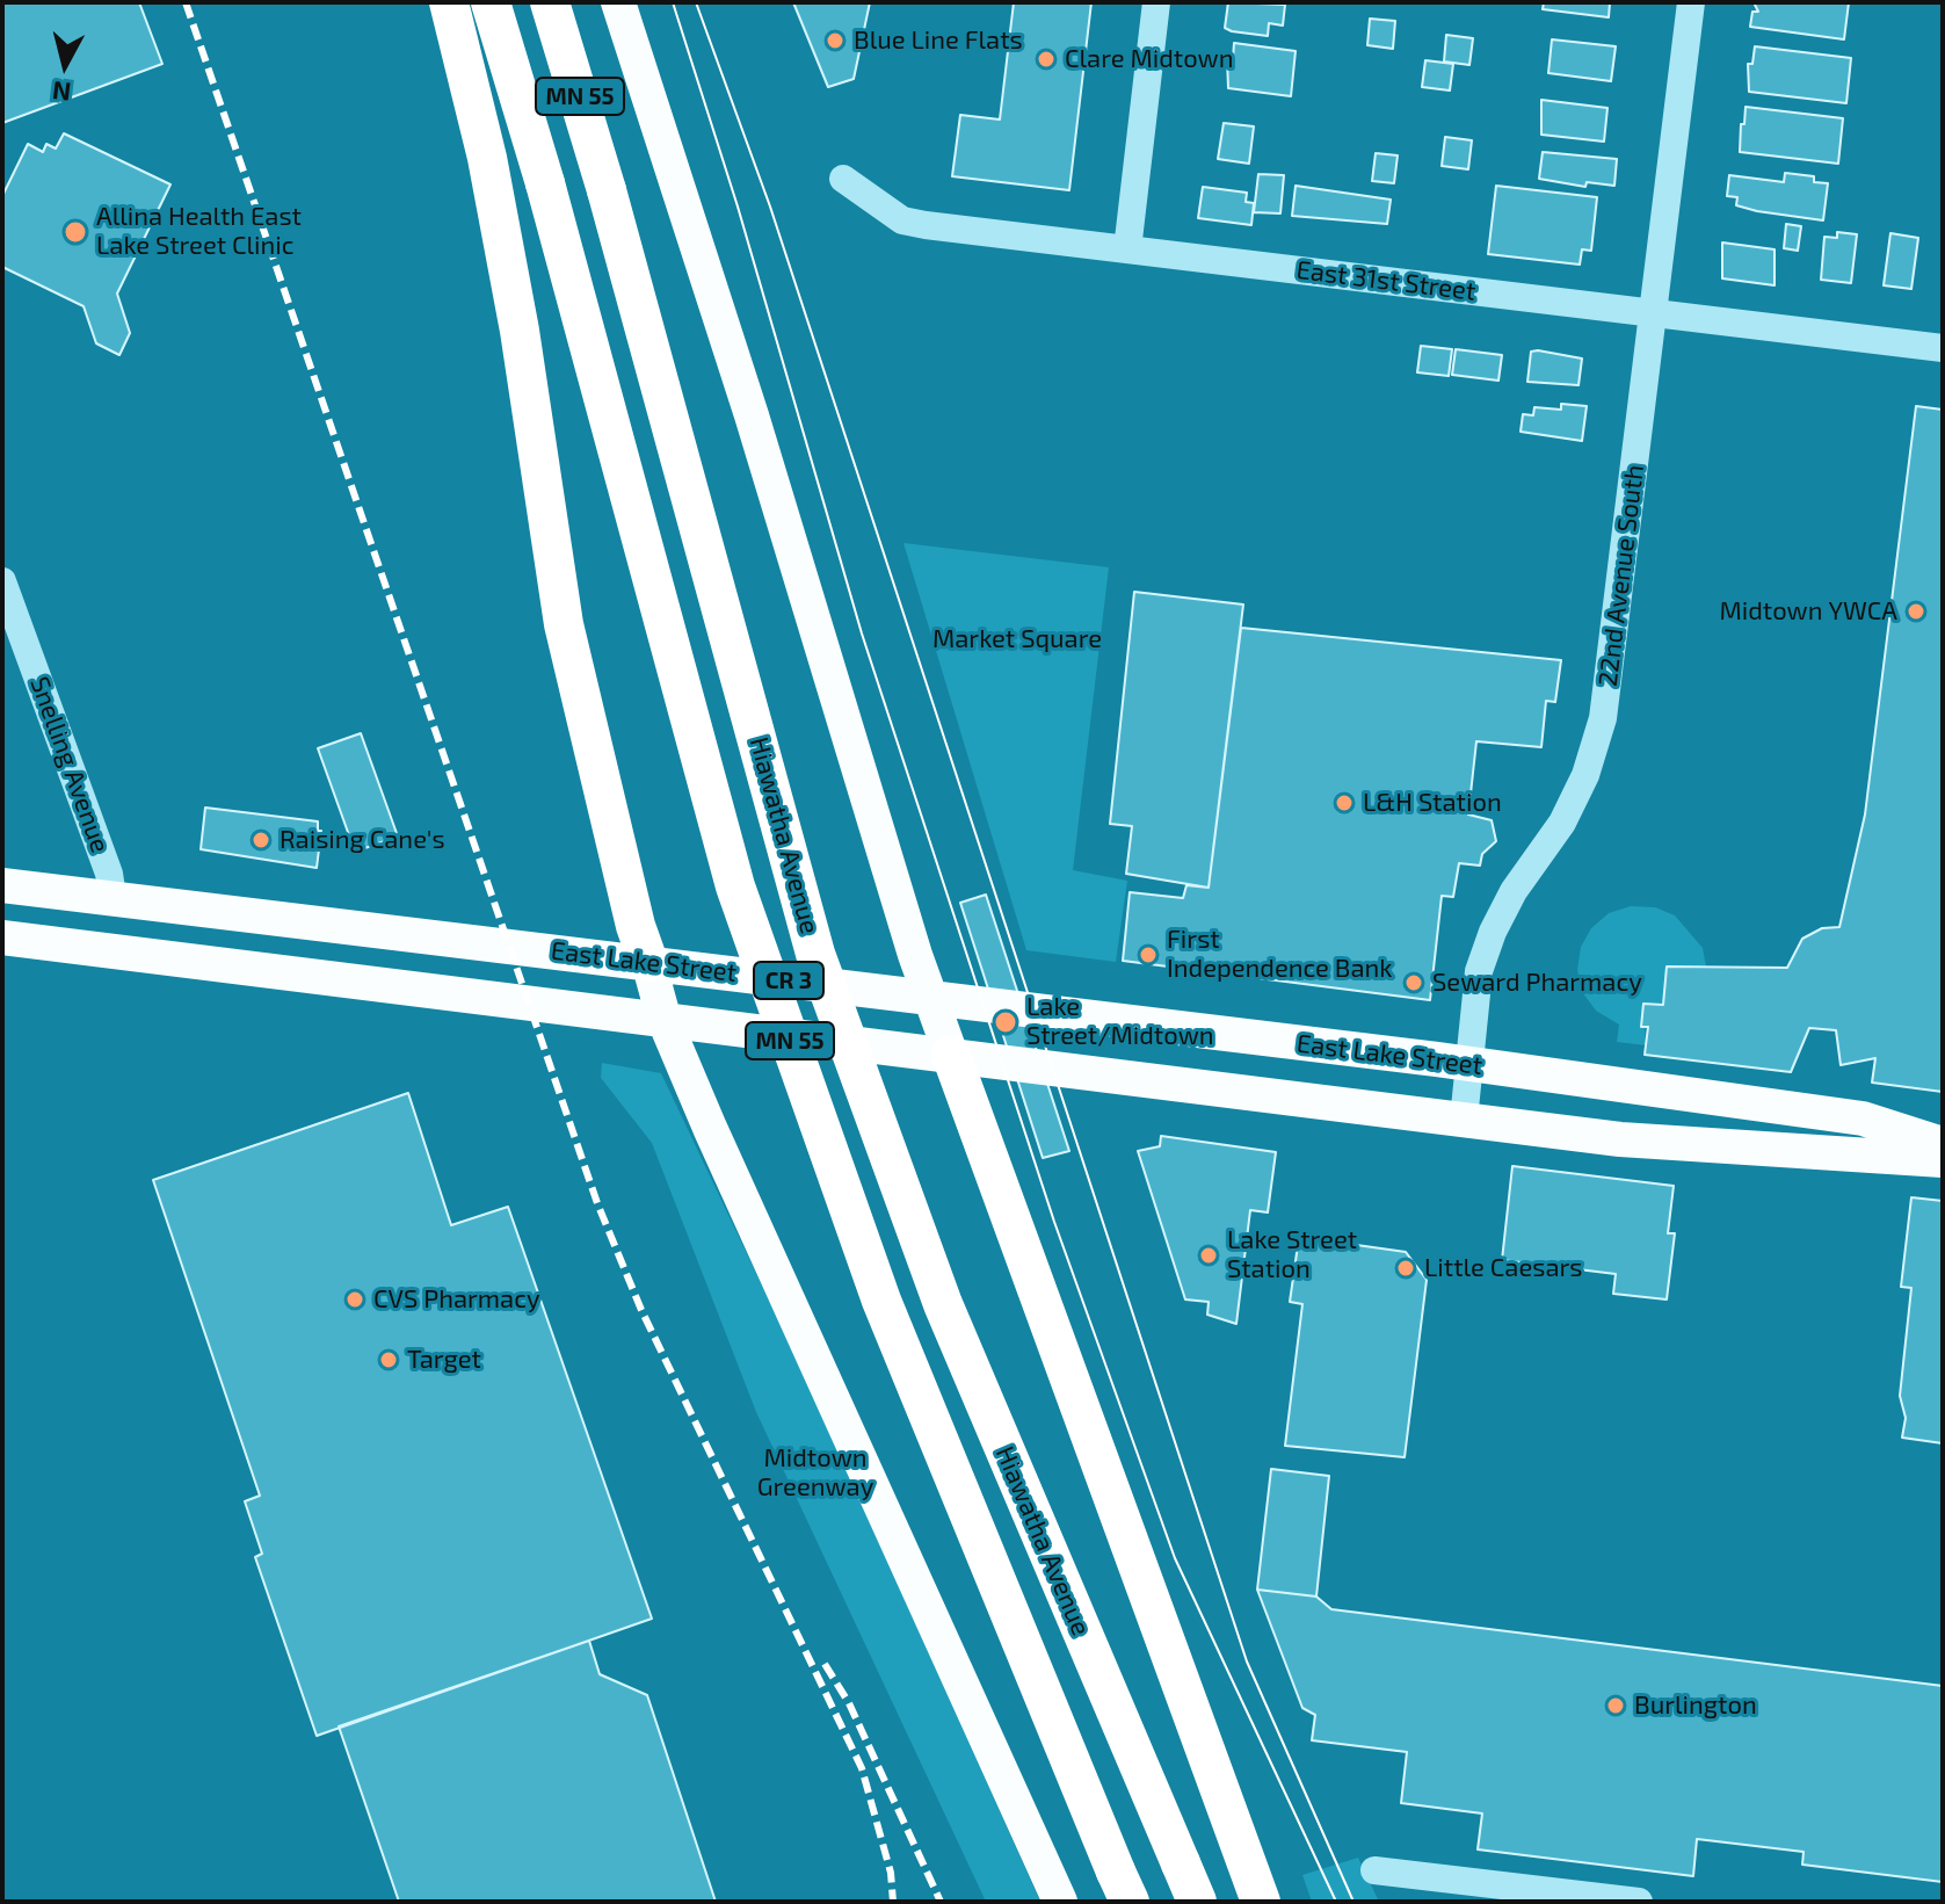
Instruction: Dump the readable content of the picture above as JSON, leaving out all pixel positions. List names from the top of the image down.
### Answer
{
  "streets": {
    "highway": ["MN 55", "Hiawatha Avenue"],
    "main road": ["East Lake Street", "CR 3"],
    "street": ["East 31st Street", "22nd Avenue South", "Snelling Avenue"]
  },
  "crossings": [
    ["East 31st Street", "22nd Avenue South"],
    ["22nd Avenue South", "East Lake Street"],
    ["22nd Avenue South", "CR 3"],
    ["Snelling Avenue", "East Lake Street"]
  ],
  "parks": ["Market Square", "Midtown Greenway"],
  "places": [
    "Blue Line Flats",
    "Clare Midtown",
    "Allina Health East Lake Street Clinic",
    "Midtown YWCA",
    "L&H Station",
    "Raising Cane's",
    "First Independence Bank",
    "Seward Pharmacy",
    "Lake Street/Midtown",
    "Lake Street Station",
    "Little Caesars",
    "CVS Pharmacy",
    "Target",
    "Burlington"
  ],
  "north": "bottom"
}
